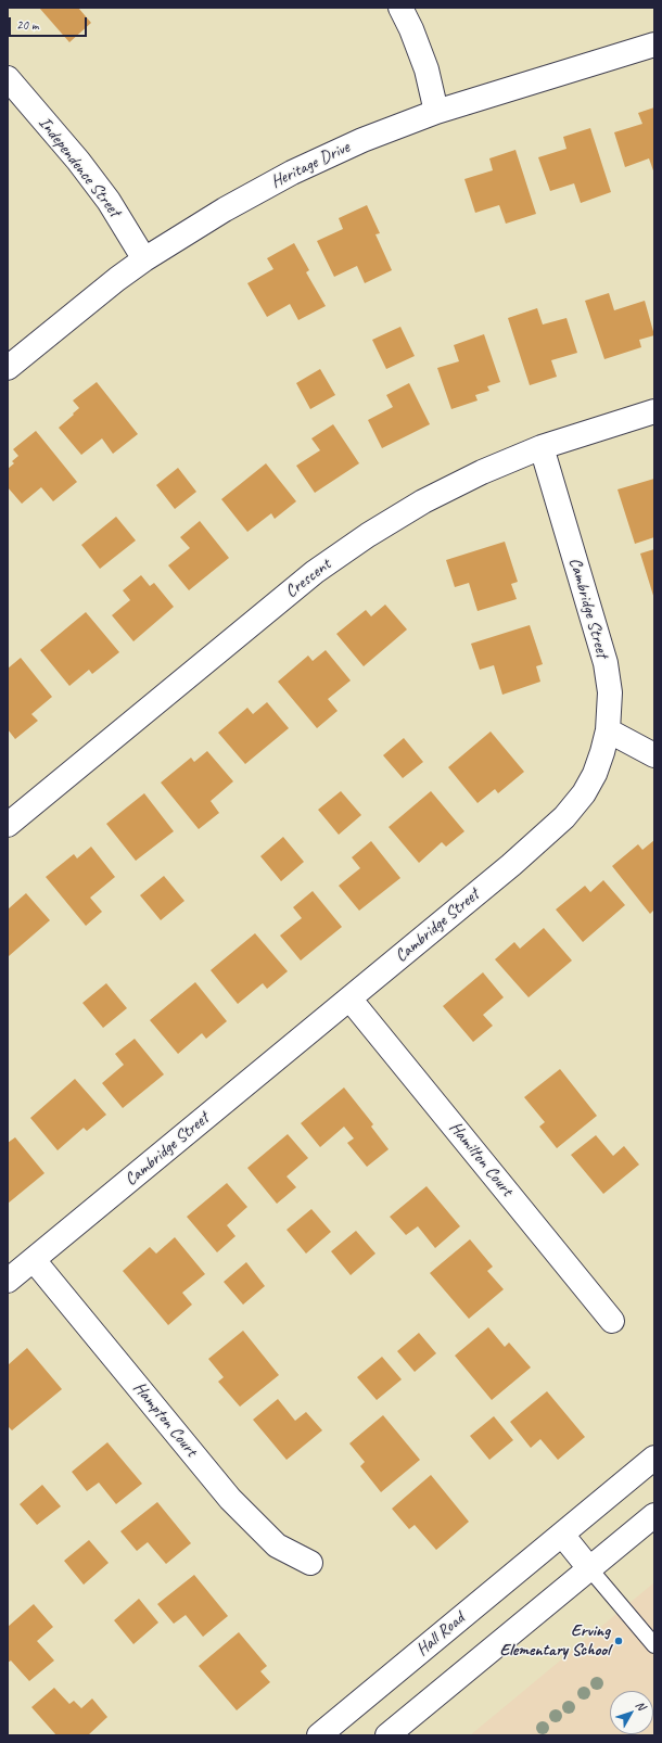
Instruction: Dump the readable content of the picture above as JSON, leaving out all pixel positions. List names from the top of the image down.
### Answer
{
  "streets": {
    "street": [
      "Heritage Drive",
      "Independence Street",
      "Crescent",
      "Cambridge Street",
      "Hamilton Court",
      "Hampton Court",
      "Hall Road"
    ]
  },
  "crossings": [
    ["Heritage Drive", "Independence Street"],
    ["Crescent", "Cambridge Street"],
    ["Cambridge Street", "Hamilton Court"],
    ["Cambridge Street", "Hampton Court"]
  ],
  "places": ["Erving Elementary School"],
  "scale_bar": "20 m",
  "north": "top right"
}
